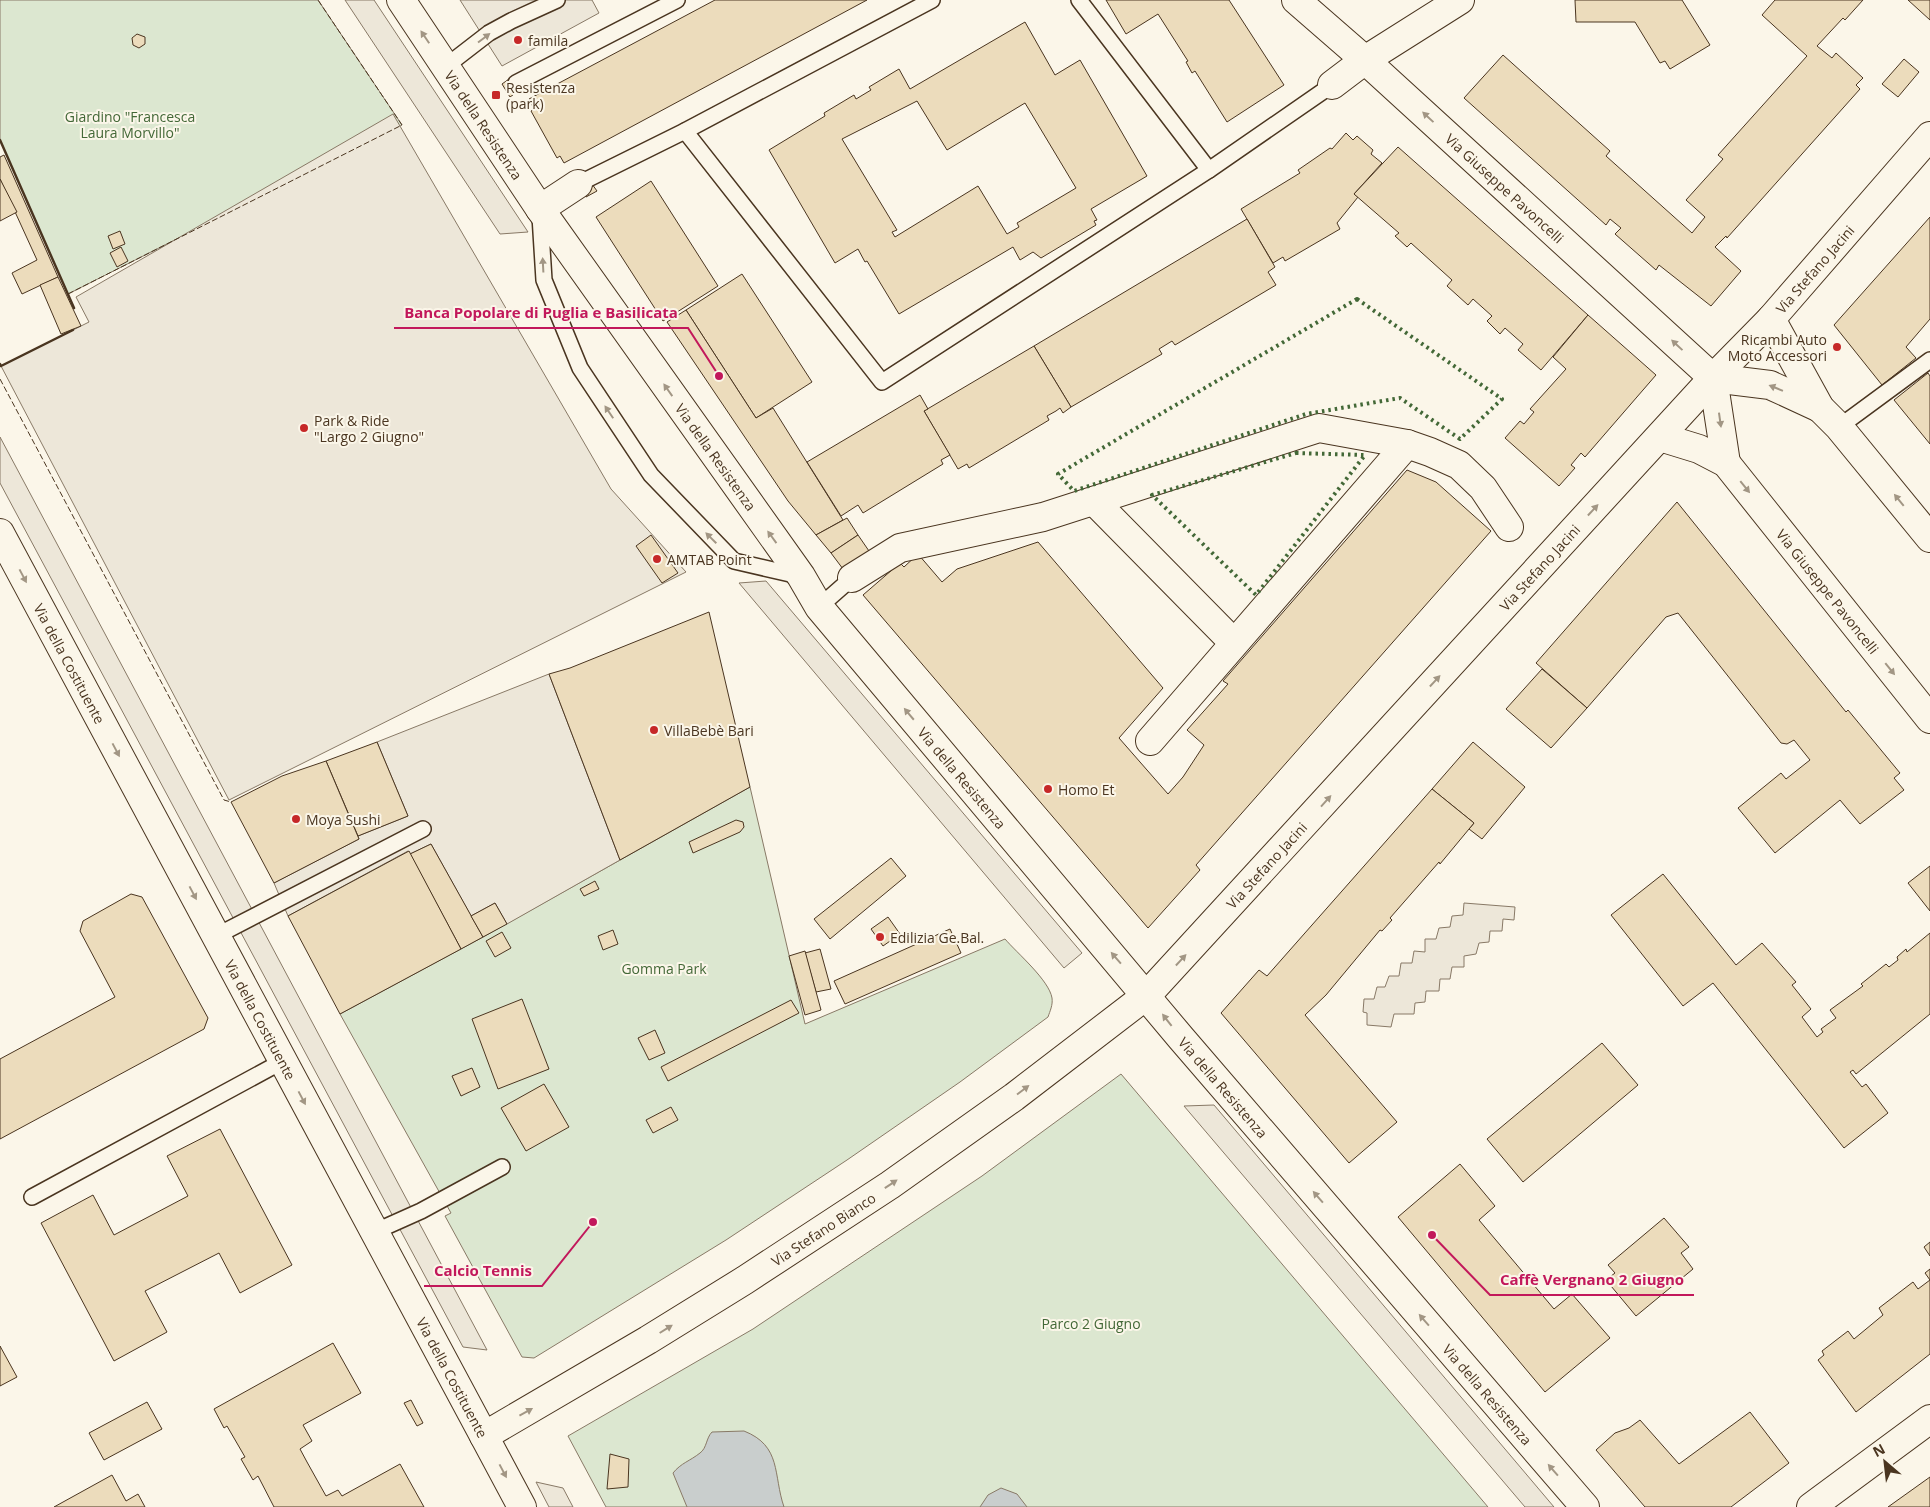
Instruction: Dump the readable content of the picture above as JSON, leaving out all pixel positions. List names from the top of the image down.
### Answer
{
  "streets": {
    "street": [
      "Via della Resistenza",
      "Via Giuseppe Pavoncelli",
      "Via Stefano Jacini",
      "Via della Costituente",
      "Via Stefano Bianco"
    ]
  },
  "crossings": [
    ["Via della Resistenza", "Via Stefano Jacini"],
    ["Via della Resistenza", "Via Stefano Bianco"],
    ["Via Giuseppe Pavoncelli", "Via Stefano Jacini"],
    ["Via Stefano Jacini", "Via Stefano Bianco"],
    ["Via della Costituente", "Via Stefano Bianco"]
  ],
  "one_way": ["Via della Resistenza", "Via della Costituente", "Via Stefano Bianco"],
  "parks": ["Giardino \"Francesca Laura Morvillo\"", "Gomma Park", "Parco 2 Giugno"],
  "places": {
    "other": [
      "famila",
      "Ricambi Auto Moto Accessori",
      "Banca Popolare di Puglia e Basilicata",
      "Park & Ride \"Largo 2 Giugno\"",
      "AMTAB Point",
      "VillaBebè Bari",
      "Homo Et",
      "Moya Sushi",
      "Edilizia Ge.Bal.",
      "Calcio Tennis",
      "Caffè Vergnano 2 Giugno"
    ],
    "transit": ["Resistenza (park)"]
  },
  "north": "top left"
}
